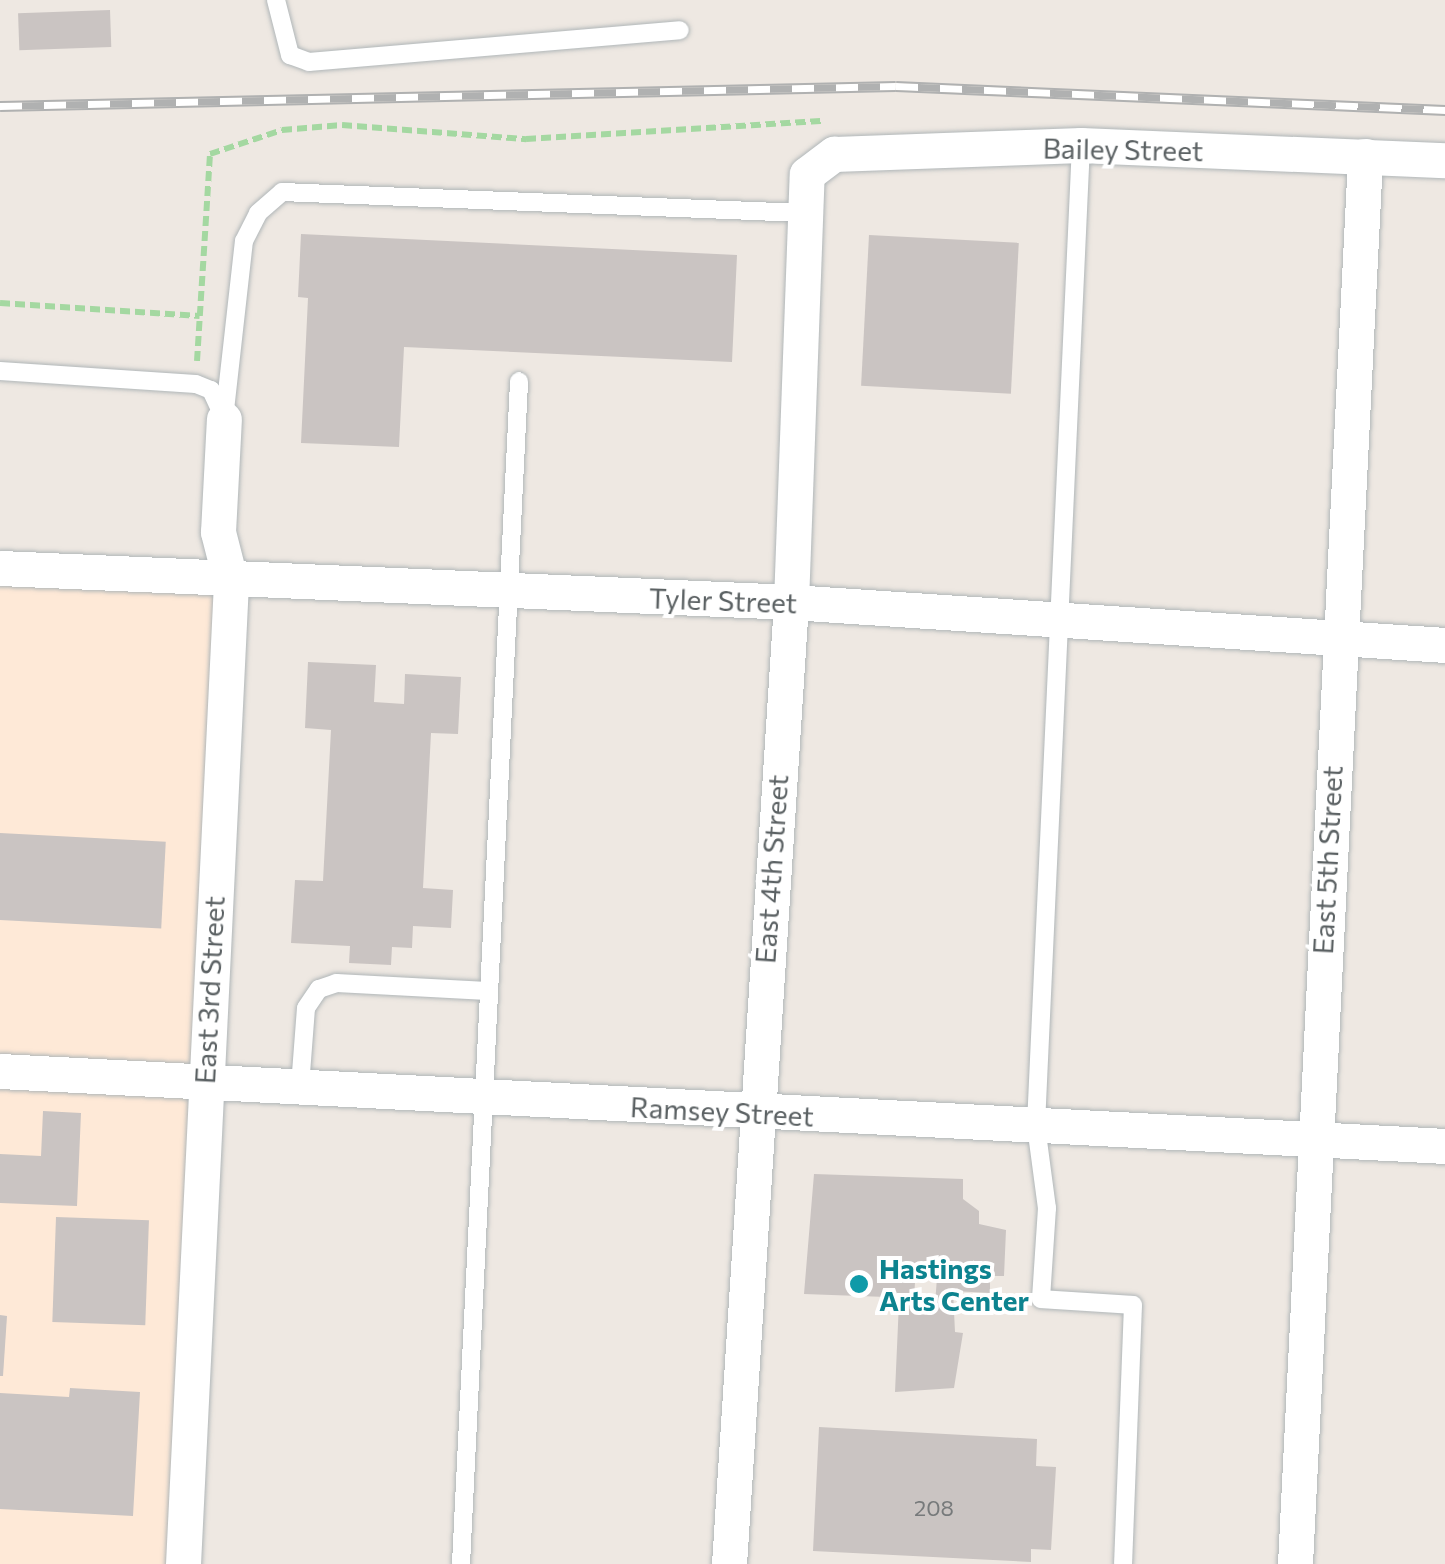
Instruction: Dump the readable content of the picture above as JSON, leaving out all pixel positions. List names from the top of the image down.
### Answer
{
  "streets": {
    "street": [
      "Bailey Street",
      "Tyler Street",
      "East 5th Street",
      "East 4th Street",
      "East 3rd Street",
      "Ramsey Street"
    ]
  },
  "crossings": [
    ["Bailey Street", "East 5th Street"],
    ["Bailey Street", "East 4th Street"],
    ["Tyler Street", "East 5th Street"],
    ["Tyler Street", "East 4th Street"],
    ["Tyler Street", "East 3rd Street"],
    ["East 5th Street", "Ramsey Street"],
    ["East 4th Street", "Ramsey Street"],
    ["East 3rd Street", "Ramsey Street"]
  ],
  "places": ["Hastings Arts Center"],
  "house_numbers": ["208"]
}
